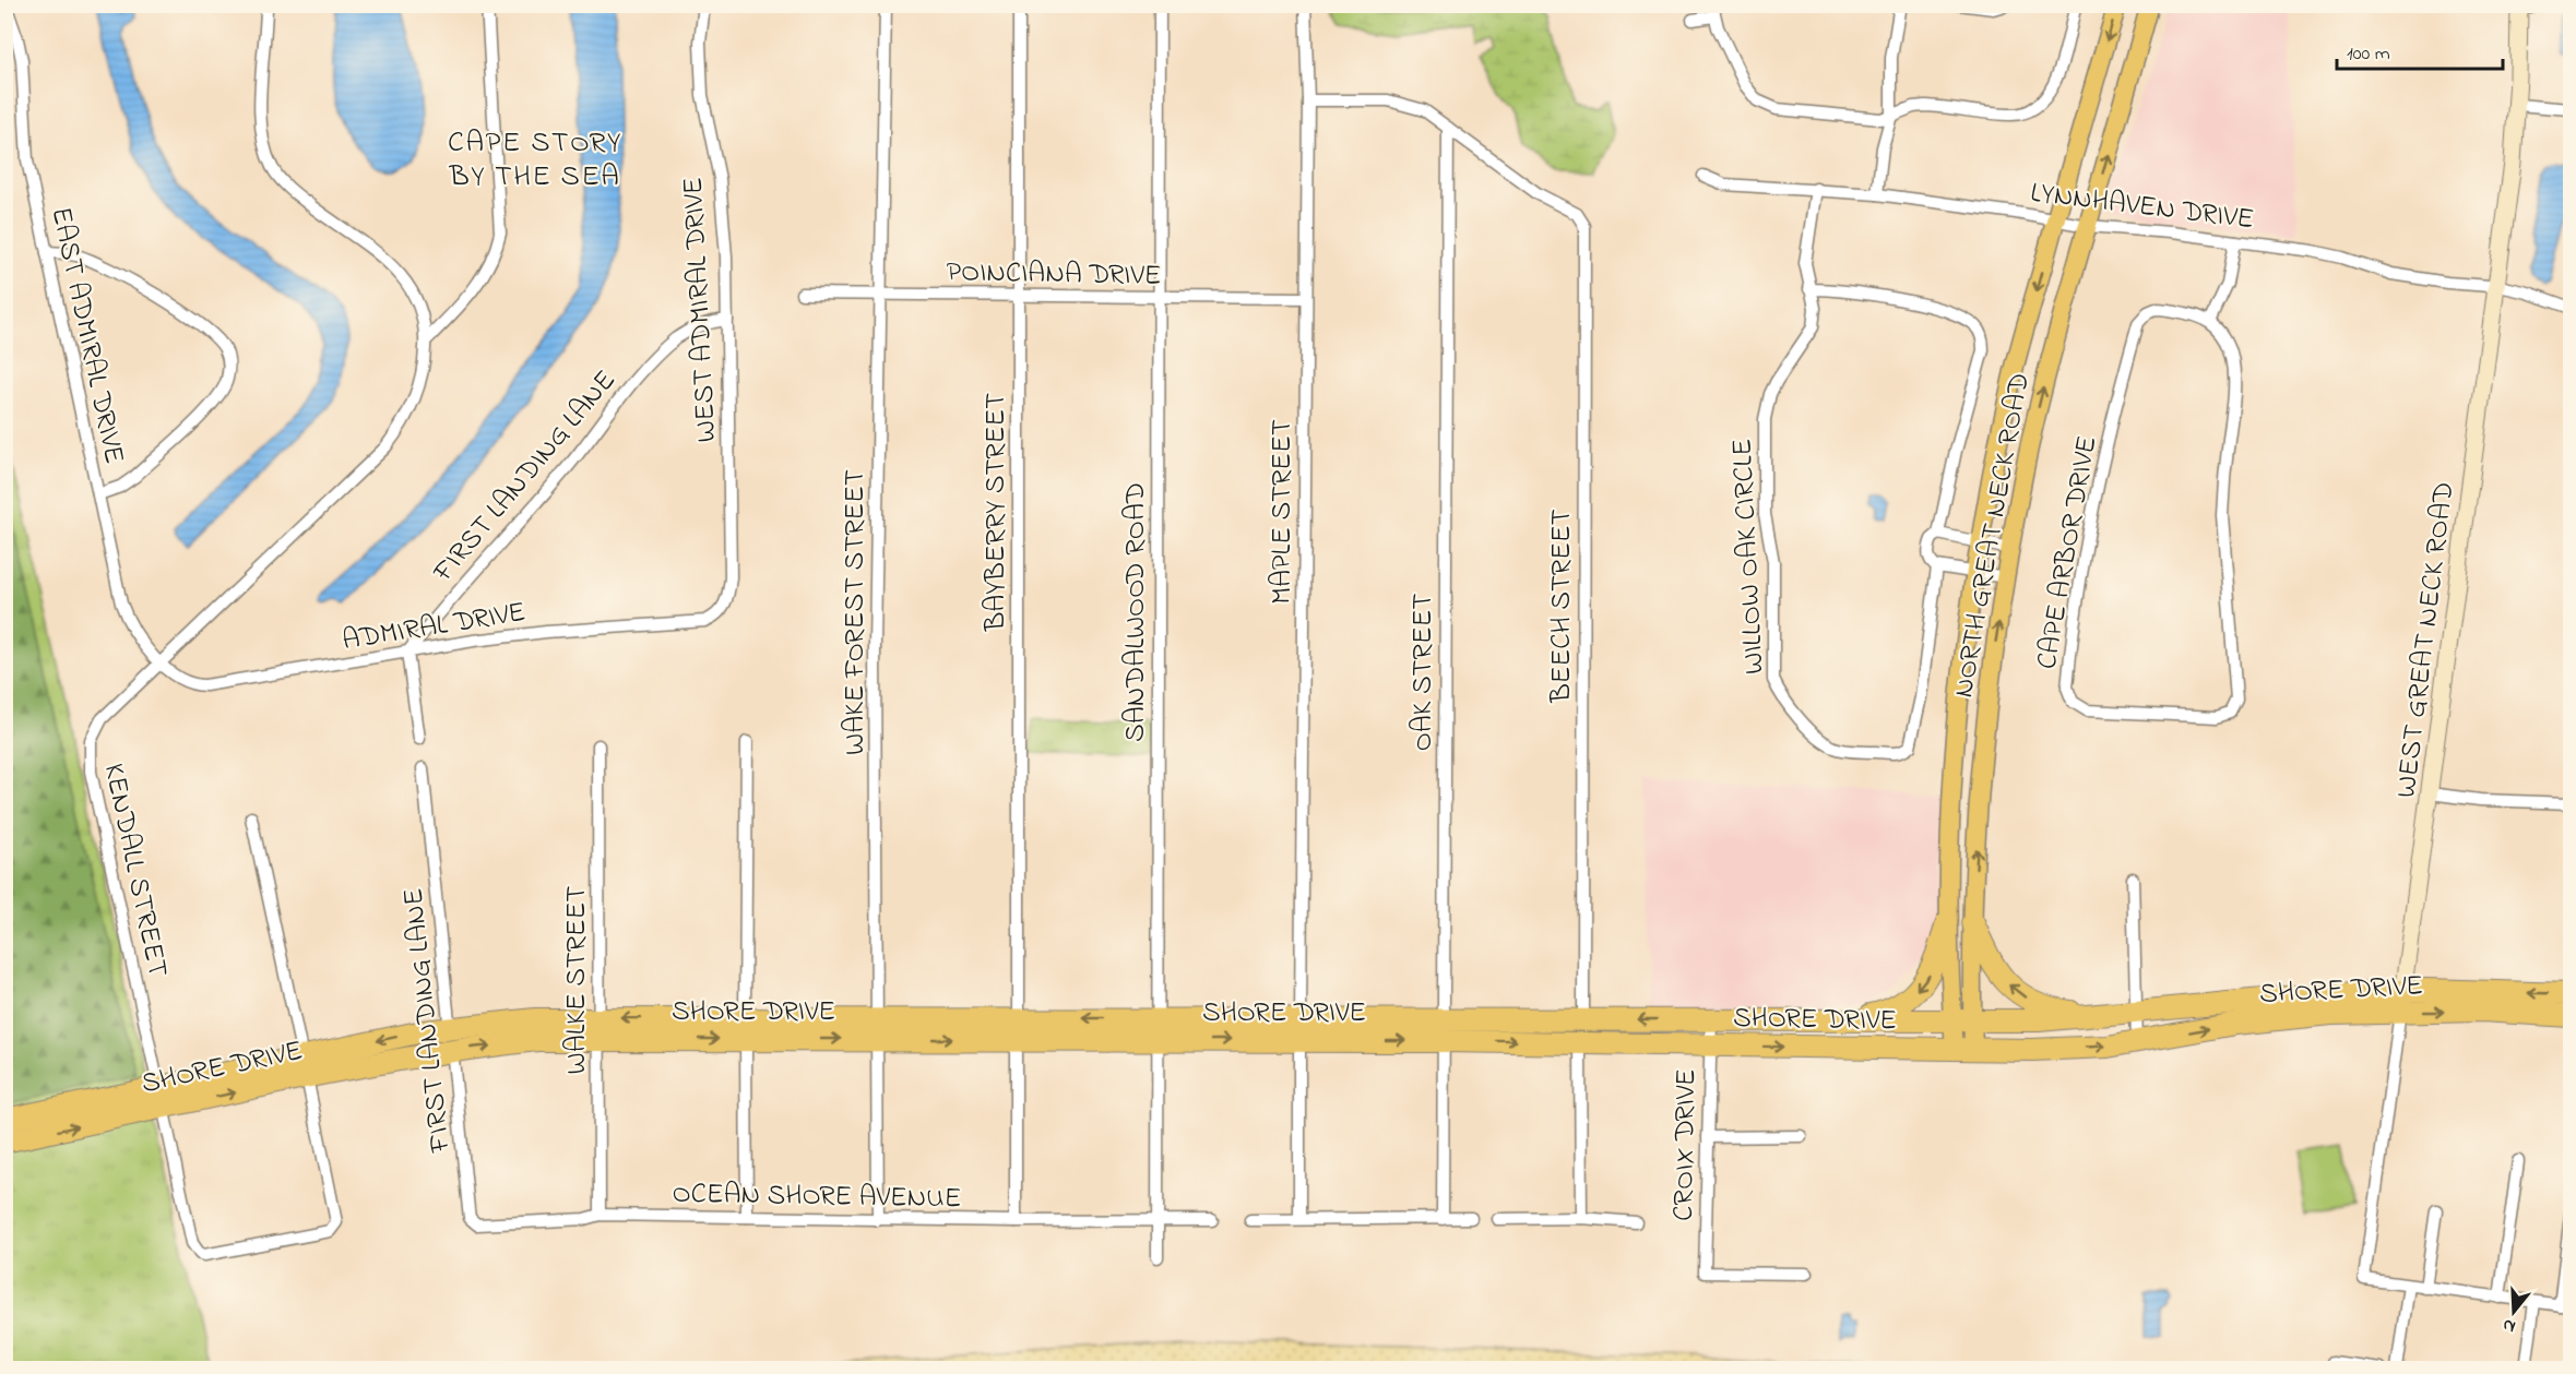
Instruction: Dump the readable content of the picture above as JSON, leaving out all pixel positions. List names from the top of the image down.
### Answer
{
  "streets": {
    "highway": ["SHORE DRIVE"],
    "main road": ["NORTH GREAT NECK ROAD"],
    "street": [
      "LYNNHAVEN DRIVE",
      "POINCIANA DRIVE",
      "WEST ADMIRAL DRIVE",
      "EAST ADMIRAL DRIVE",
      "FIRST LANDING LANE",
      "BAYBERRY STREET",
      "MAPLE STREET",
      "CAPE ARBOR DRIVE",
      "WILLOW OAK CIRCLE",
      "BEECH STREET",
      "WAKE FOREST STREET",
      "SANDALWOOD ROAD",
      "ADMIRAL DRIVE",
      "WEST GREAT NECK ROAD",
      "OAK STREET",
      "KENDALL STREET",
      "WALKE STREET",
      "CROIX DRIVE",
      "OCEAN SHORE AVENUE"
    ]
  },
  "crossings": [
    ["LYNNHAVEN DRIVE", "NORTH GREAT NECK ROAD"],
    ["LYNNHAVEN DRIVE", "WILLOW OAK CIRCLE"],
    ["LYNNHAVEN DRIVE", "WEST GREAT NECK ROAD"],
    ["POINCIANA DRIVE", "BAYBERRY STREET"],
    ["POINCIANA DRIVE", "MAPLE STREET"],
    ["POINCIANA DRIVE", "WAKE FOREST STREET"],
    ["POINCIANA DRIVE", "SANDALWOOD ROAD"],
    ["WEST ADMIRAL DRIVE", "FIRST LANDING LANE"],
    ["WEST ADMIRAL DRIVE", "ADMIRAL DRIVE"],
    ["EAST ADMIRAL DRIVE", "ADMIRAL DRIVE"],
    ["EAST ADMIRAL DRIVE", "KENDALL STREET"],
    ["FIRST LANDING LANE", "ADMIRAL DRIVE"],
    ["FIRST LANDING LANE", "SHORE DRIVE"],
    ["FIRST LANDING LANE", "OCEAN SHORE AVENUE"],
    ["BAYBERRY STREET", "SHORE DRIVE"],
    ["BAYBERRY STREET", "OCEAN SHORE AVENUE"],
    ["MAPLE STREET", "SHORE DRIVE"],
    ["NORTH GREAT NECK ROAD", "SHORE DRIVE"],
    ["BEECH STREET", "OAK STREET"],
    ["BEECH STREET", "SHORE DRIVE"],
    ["WAKE FOREST STREET", "SHORE DRIVE"],
    ["WAKE FOREST STREET", "OCEAN SHORE AVENUE"],
    ["SANDALWOOD ROAD", "SHORE DRIVE"],
    ["SANDALWOOD ROAD", "OCEAN SHORE AVENUE"],
    ["ADMIRAL DRIVE", "KENDALL STREET"],
    ["WEST GREAT NECK ROAD", "SHORE DRIVE"],
    ["OAK STREET", "SHORE DRIVE"],
    ["KENDALL STREET", "SHORE DRIVE"],
    ["WALKE STREET", "SHORE DRIVE"],
    ["WALKE STREET", "OCEAN SHORE AVENUE"],
    ["SHORE DRIVE", "CROIX DRIVE"]
  ],
  "districts": ["CAPE STORY BY THE SEA"],
  "scale_bar": "100 m",
  "north": "bottom"
}
